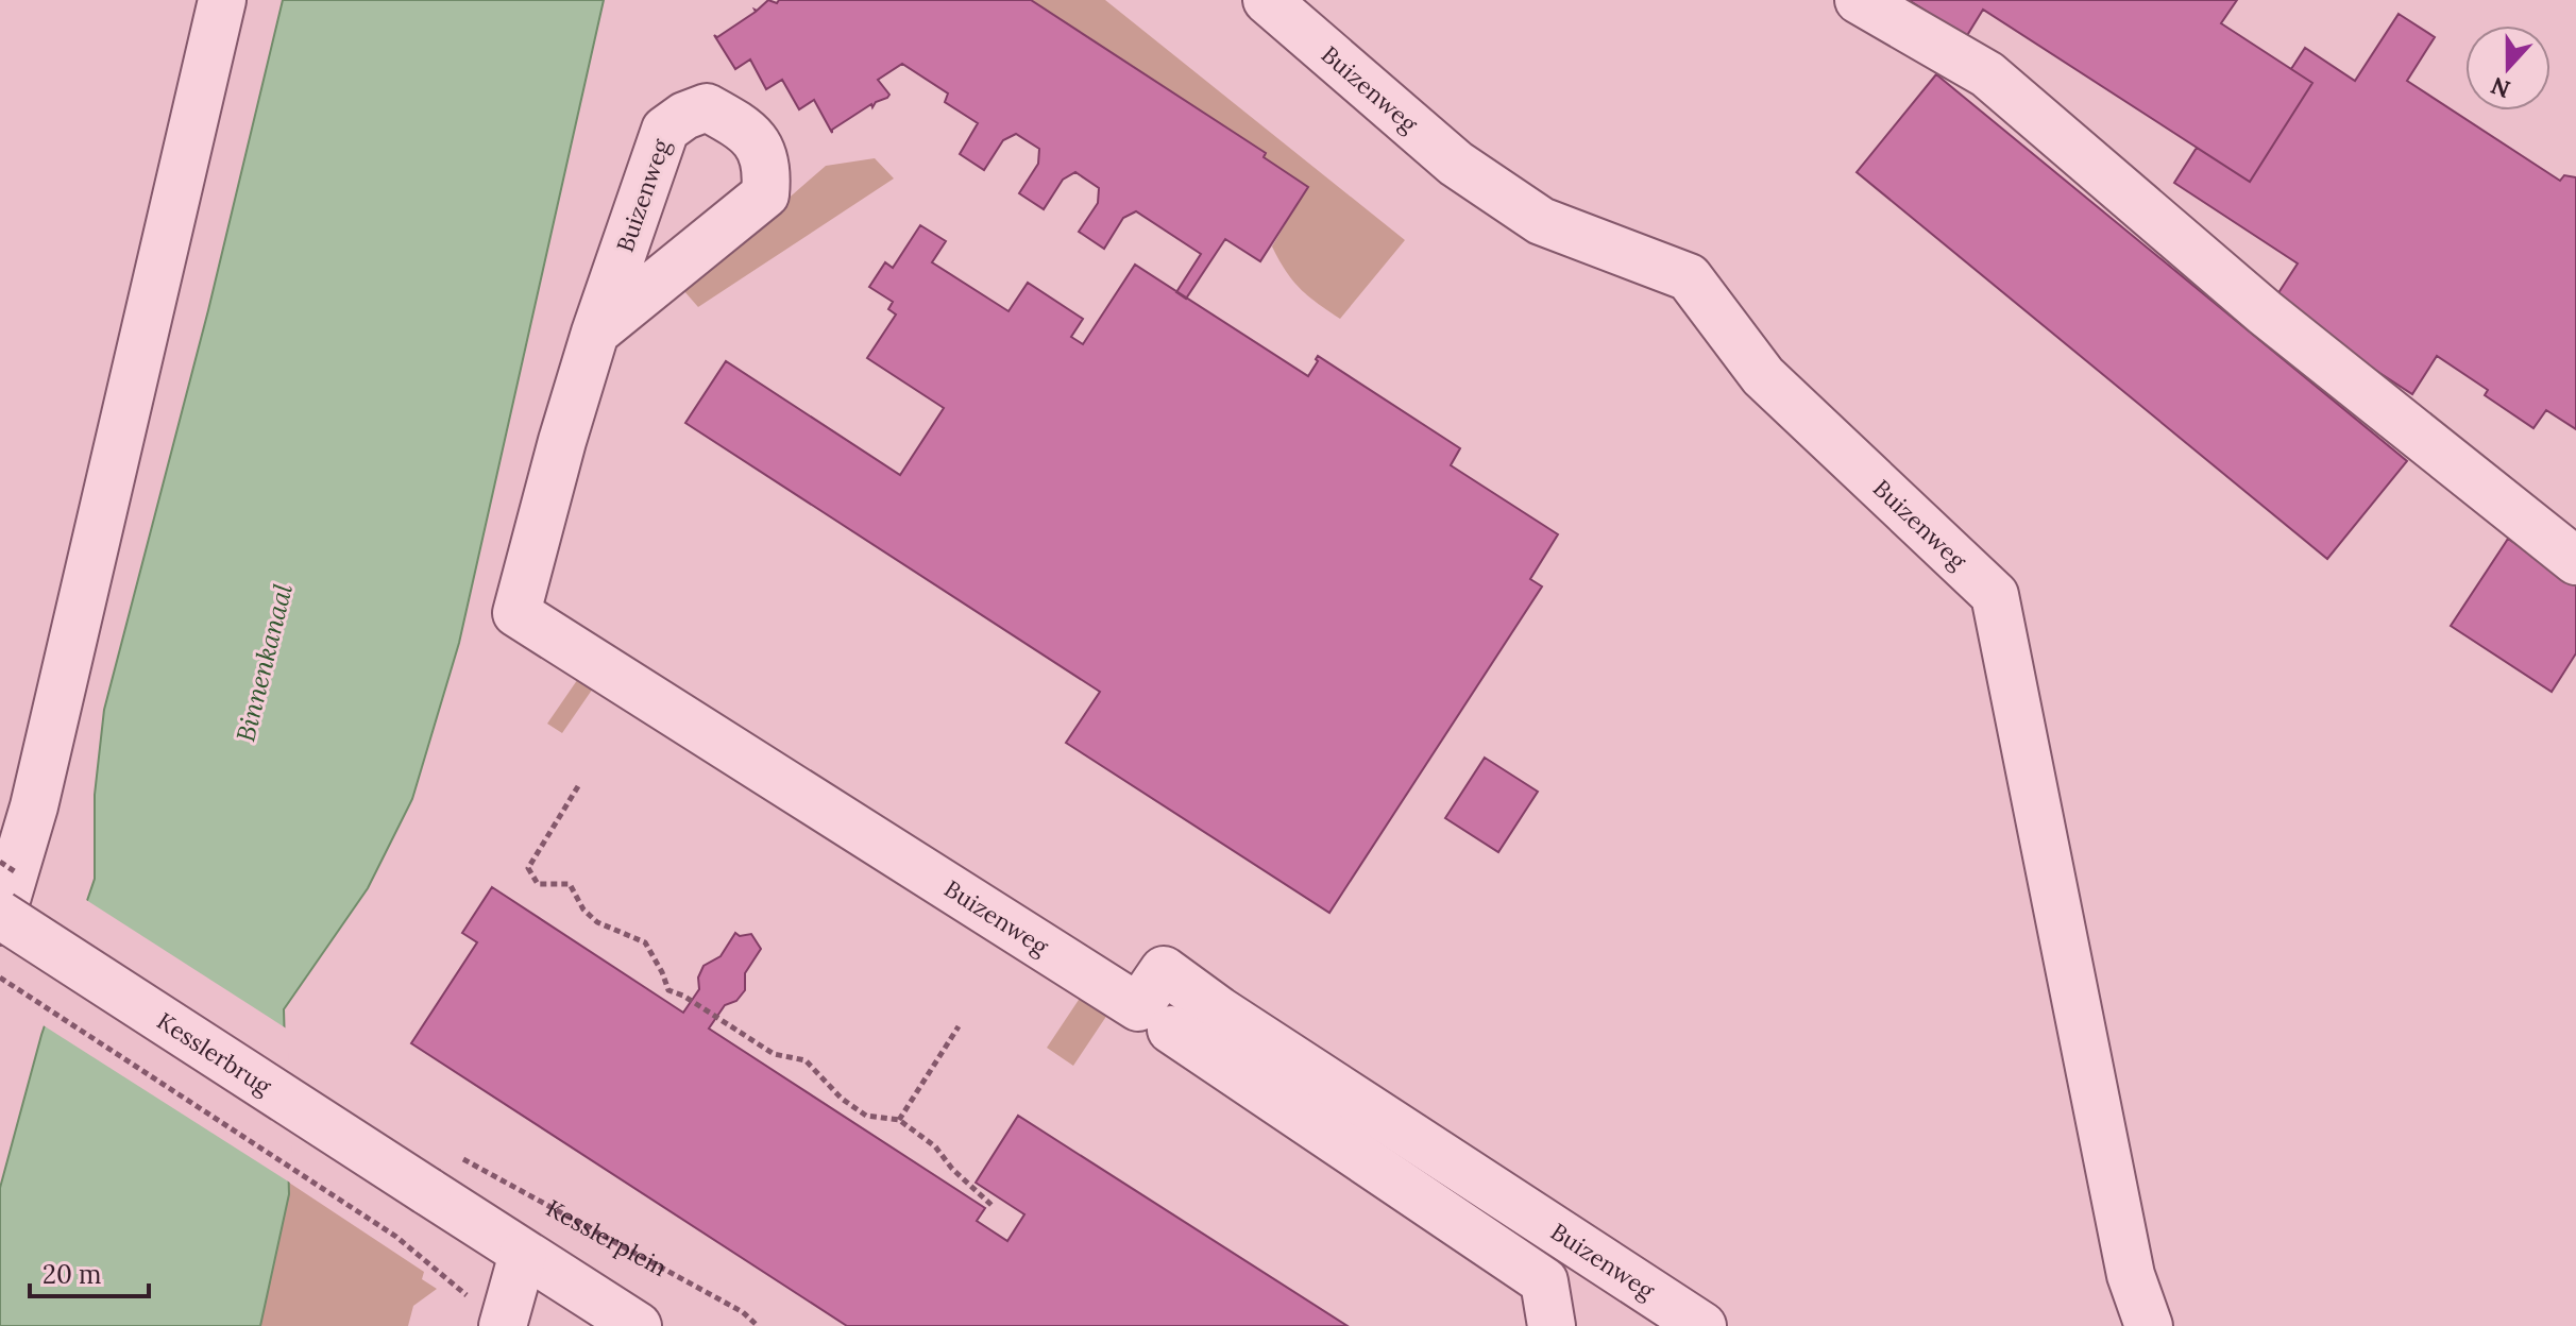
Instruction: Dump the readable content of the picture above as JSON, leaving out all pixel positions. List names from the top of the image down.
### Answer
{
  "streets": {
    "street": ["Buizenweg", "Kesslerbrug"],
    "path": ["Kesslerplein"]
  },
  "water": ["Binnenkanaal"],
  "scale_bar": "20 m",
  "north": "bottom"
}
